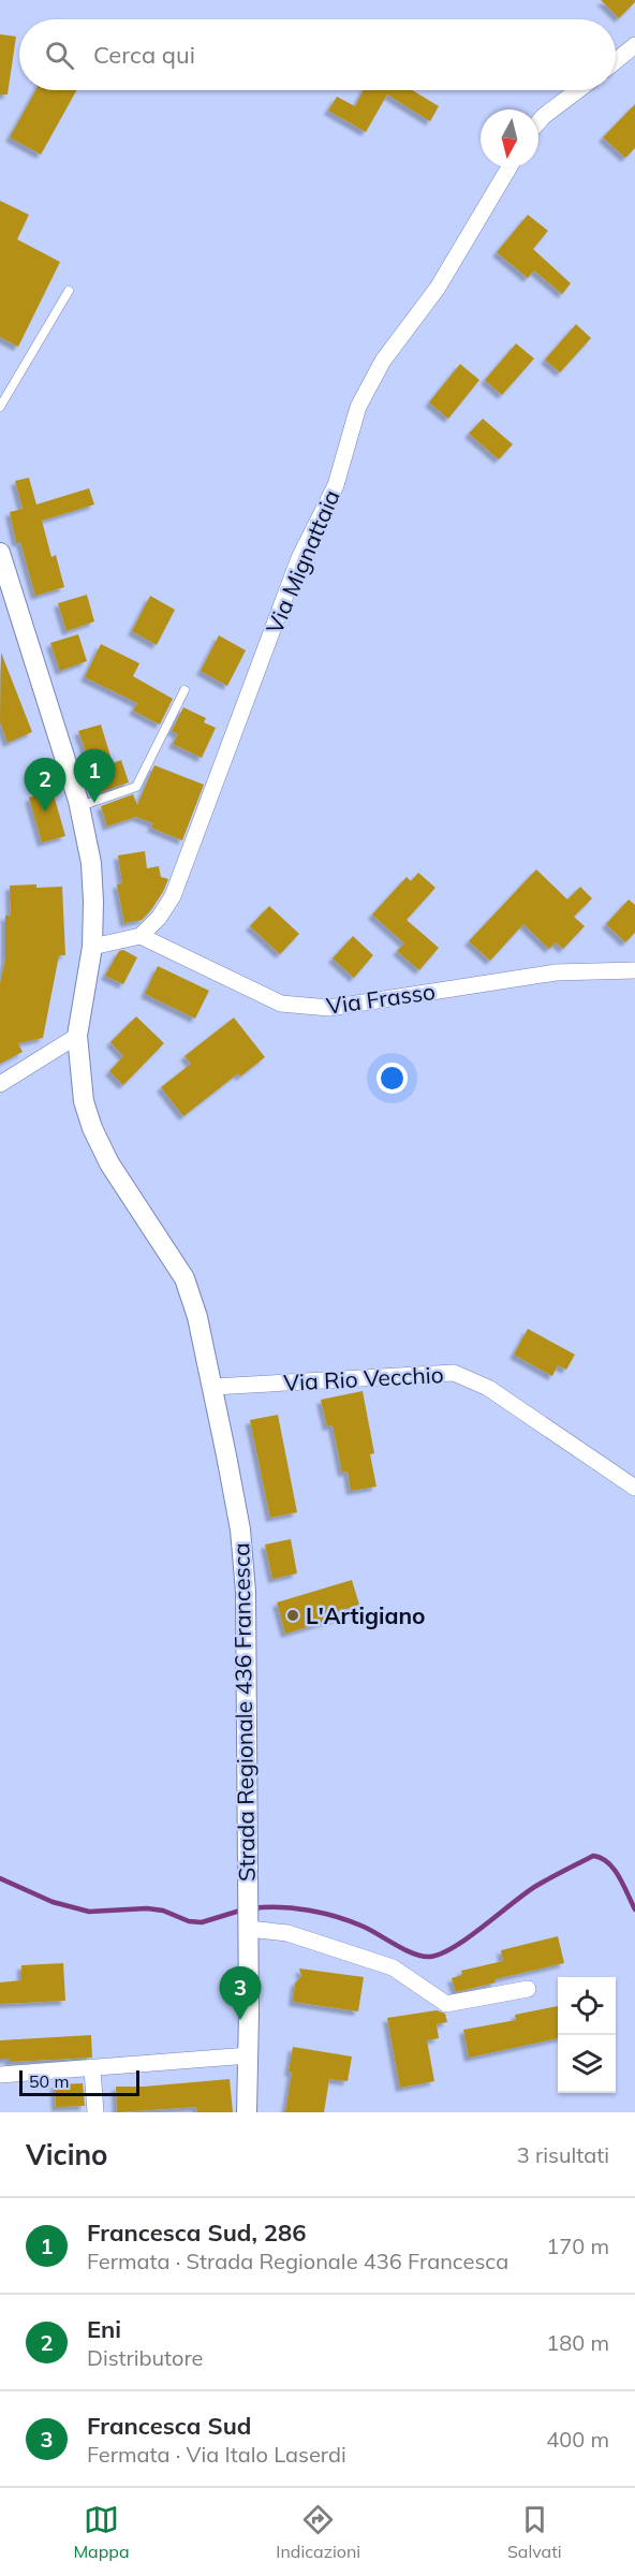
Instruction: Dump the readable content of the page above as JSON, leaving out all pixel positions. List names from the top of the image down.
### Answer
{
  "streets": {
    "street": [
      "Via Mignattaia",
      "Via Frasso",
      "Via Rio Vecchio",
      "Strada Regionale 436 Francesca"
    ]
  },
  "crossings": [
    ["Via Mignattaia", "Via Frasso"],
    ["Via Rio Vecchio", "Strada Regionale 436 Francesca"]
  ],
  "places": ["L'Artigiano"],
  "scale_bar": "50 m",
  "north": "bottom",
  "page": {
    "search": "Cerca qui",
    "pins": ["1", "2", "3"],
    "scale": "50 m",
    "heading": ["Vicino", "3 risultati"],
    "list": [
      {
        "mark": "1",
        "name": "Francesca Sud, 286",
        "note": "Fermata · Strada Regionale 436 Francesca",
        "value": "170 m"
      },
      {
        "mark": "2",
        "name": "Eni",
        "note": "Distributore",
        "value": "180 m"
      },
      {
        "mark": "3",
        "name": "Francesca Sud",
        "note": "Fermata · Via Italo Laserdi",
        "value": "400 m"
      }
    ],
    "nav": ["Mappa", "Indicazioni", "Salvati"]
  }
}
